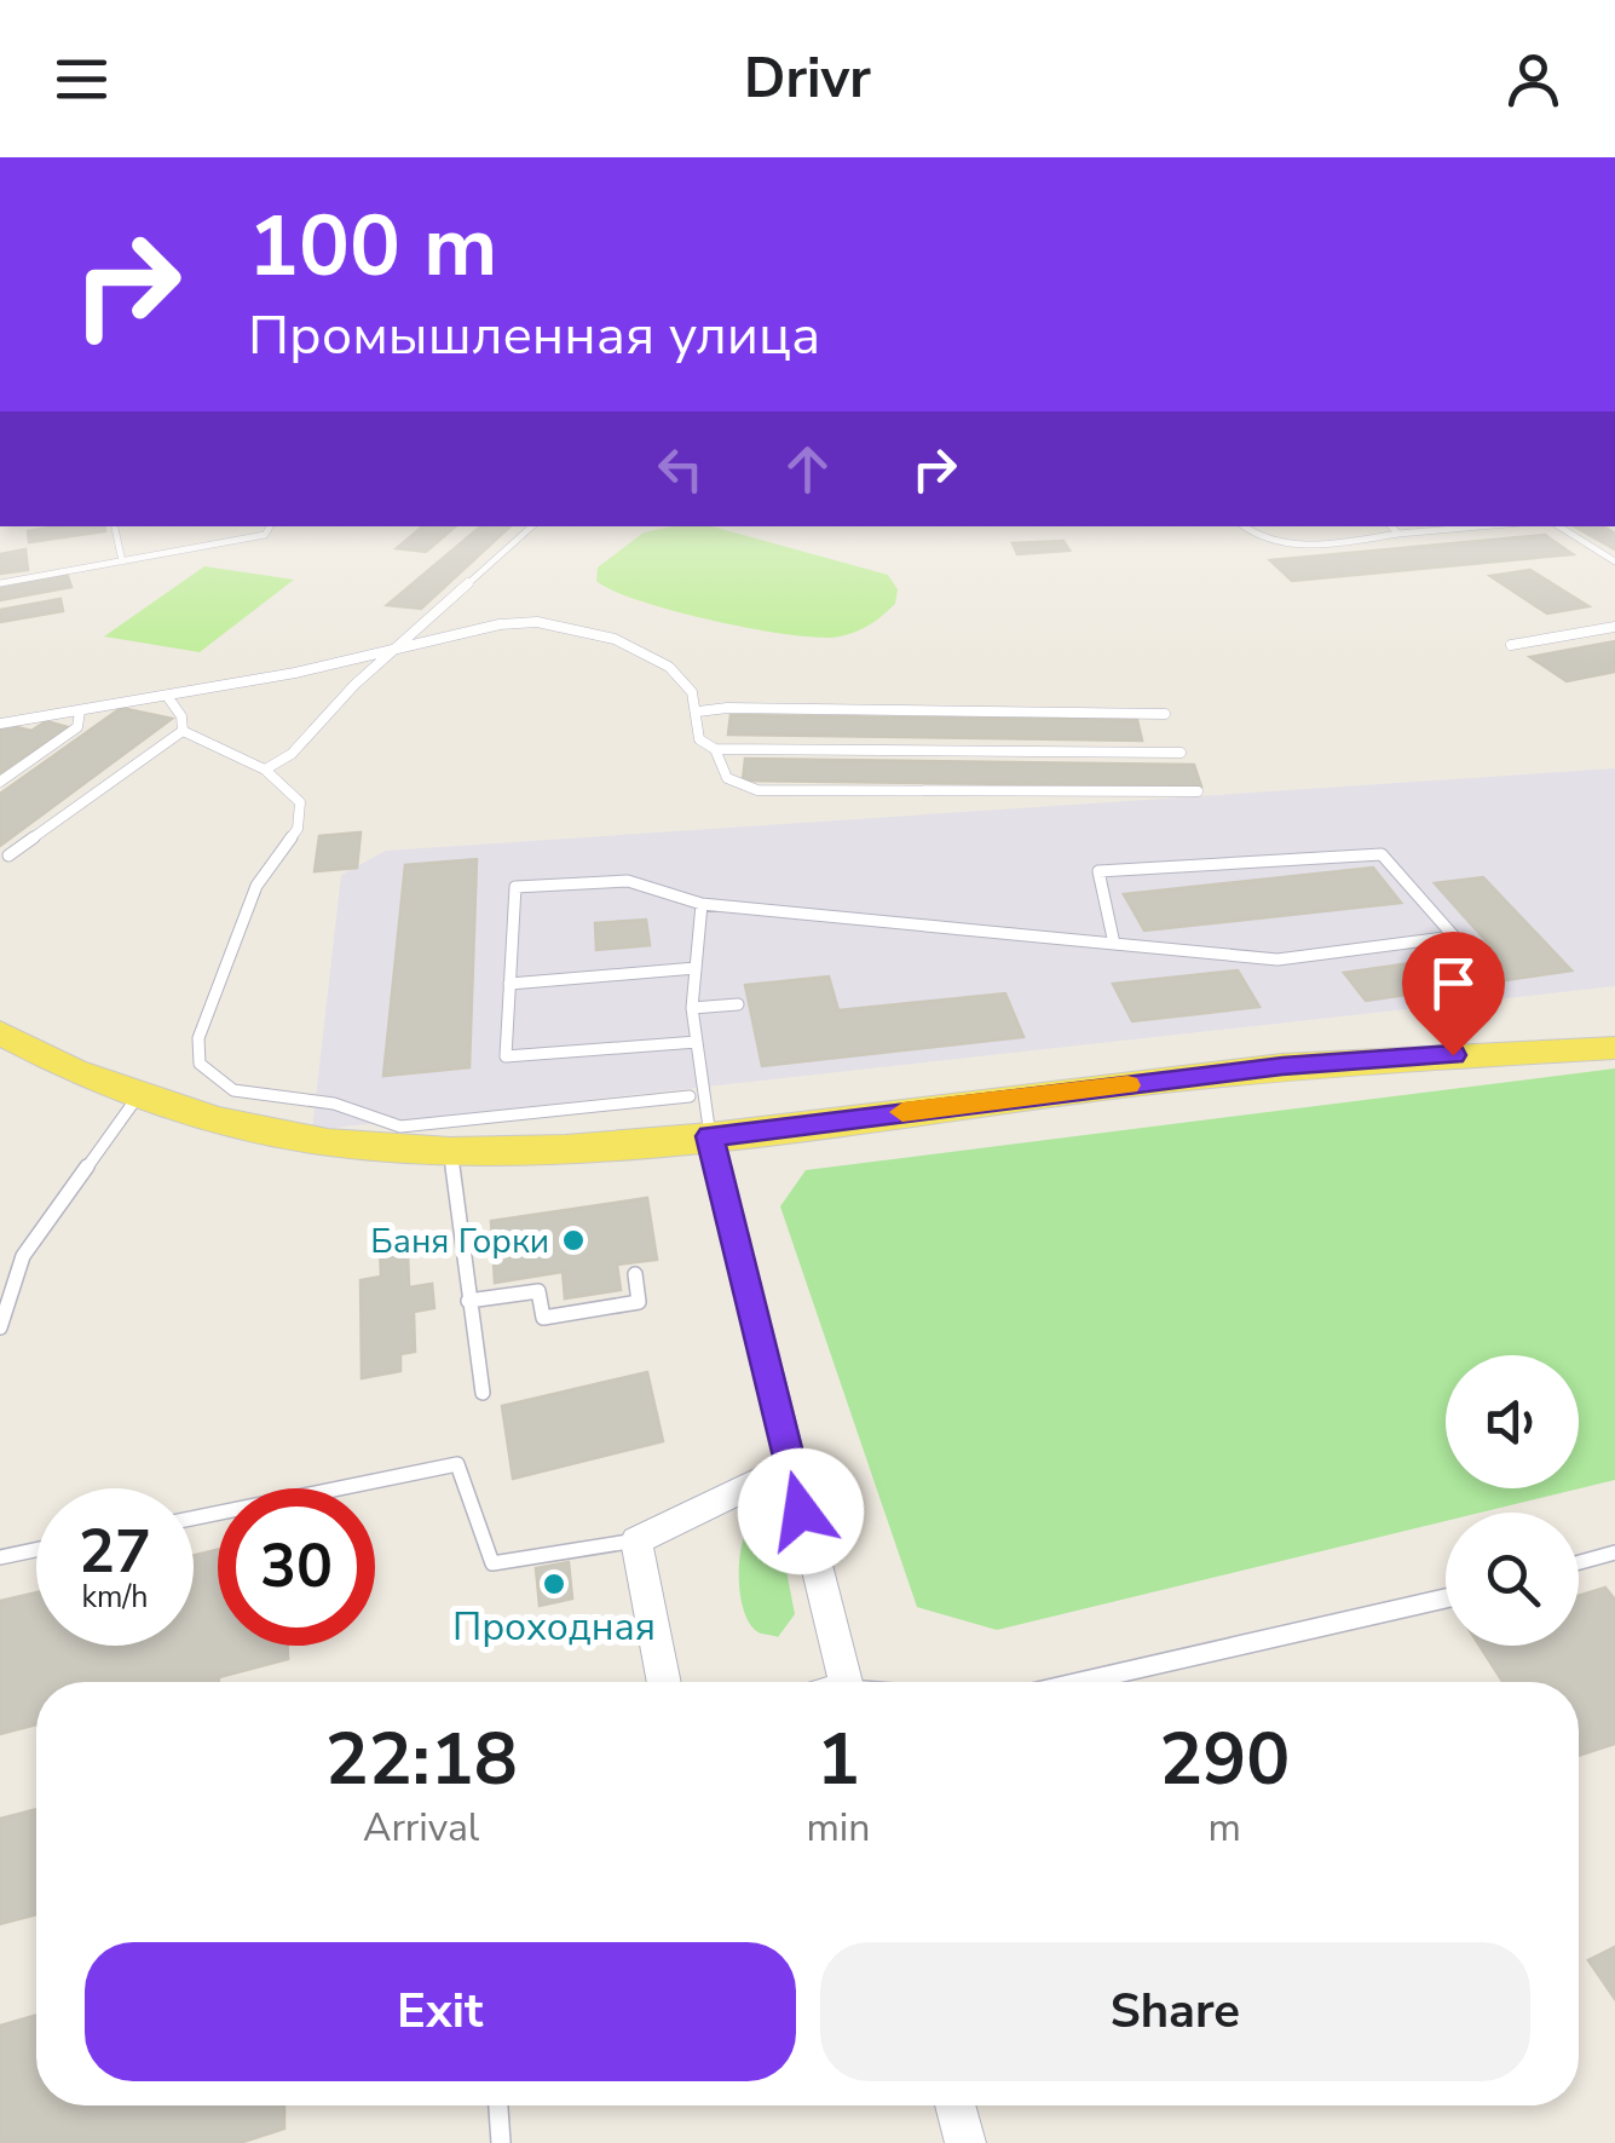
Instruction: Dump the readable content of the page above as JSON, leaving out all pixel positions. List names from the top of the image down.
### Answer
{
  "places": ["Баня Горки", "Проходная"],
  "page": {
    "header": "Drivr",
    "turn": ["100 m", "Промышленная улица"],
    "speed": "27 km/h",
    "limit": "30",
    "eta": [
      "22:18",
      "Arrival",
      "1",
      "min",
      "290",
      "m"
    ],
    "buttons": ["Exit", "Share"]
  }
}
